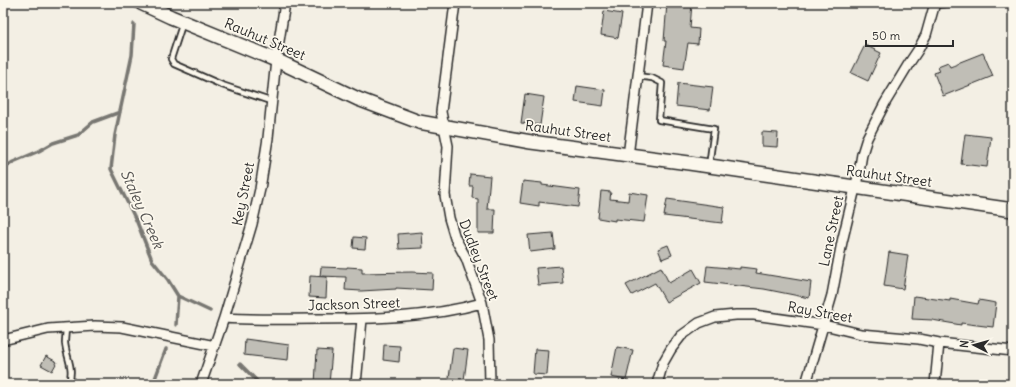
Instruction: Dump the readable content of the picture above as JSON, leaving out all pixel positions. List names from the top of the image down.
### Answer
{
  "streets": {
    "main road": ["Rauhut Street"],
    "street": [
      "Key Street",
      "Lane Street",
      "Dudley Street",
      "Jackson Street",
      "Ray Street"
    ]
  },
  "crossings": [
    ["Rauhut Street", "Key Street"],
    ["Rauhut Street", "Lane Street"],
    ["Rauhut Street", "Dudley Street"],
    ["Key Street", "Jackson Street"],
    ["Lane Street", "Ray Street"],
    ["Dudley Street", "Jackson Street"]
  ],
  "water": ["Staley Creek"],
  "scale_bar": "50 m",
  "north": "left"
}
